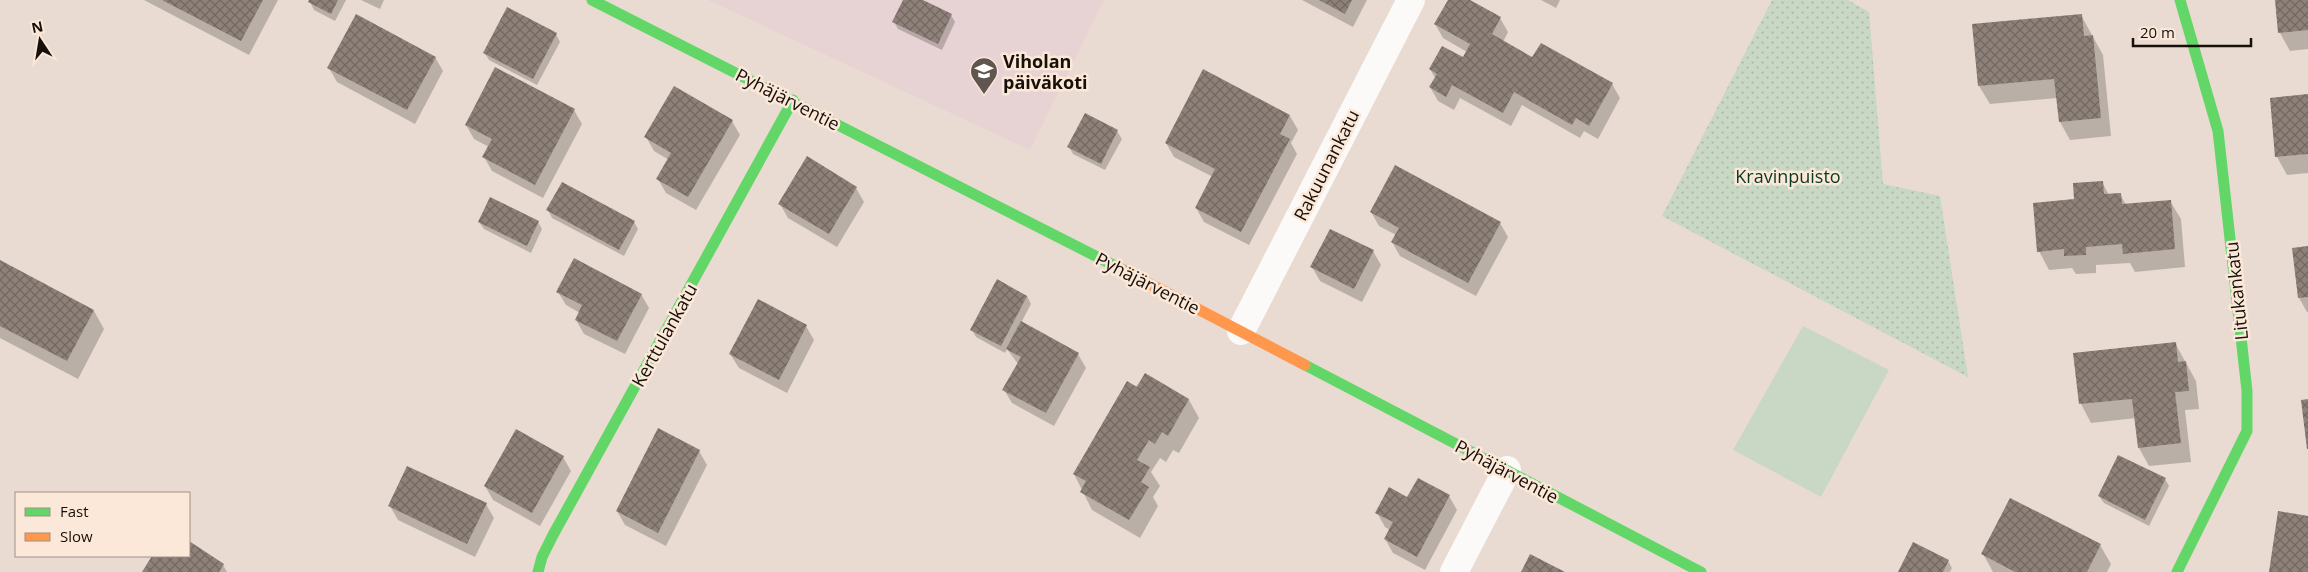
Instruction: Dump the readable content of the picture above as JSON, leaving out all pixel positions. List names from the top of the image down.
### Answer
{
  "streets": {
    "street": [
      "Pyhäjärventie",
      "Rakuunankatu",
      "Litukankatu",
      "Kerttulankatu"
    ]
  },
  "crossings": [
    ["Pyhäjärventie", "Rakuunankatu"],
    ["Pyhäjärventie", "Kerttulankatu"]
  ],
  "parks": ["Kravinpuisto"],
  "places": {
    "school or university": ["Viholan päiväkoti"]
  },
  "legend": ["Fast", "Slow"],
  "scale_bar": "20 m",
  "north": "top"
}
